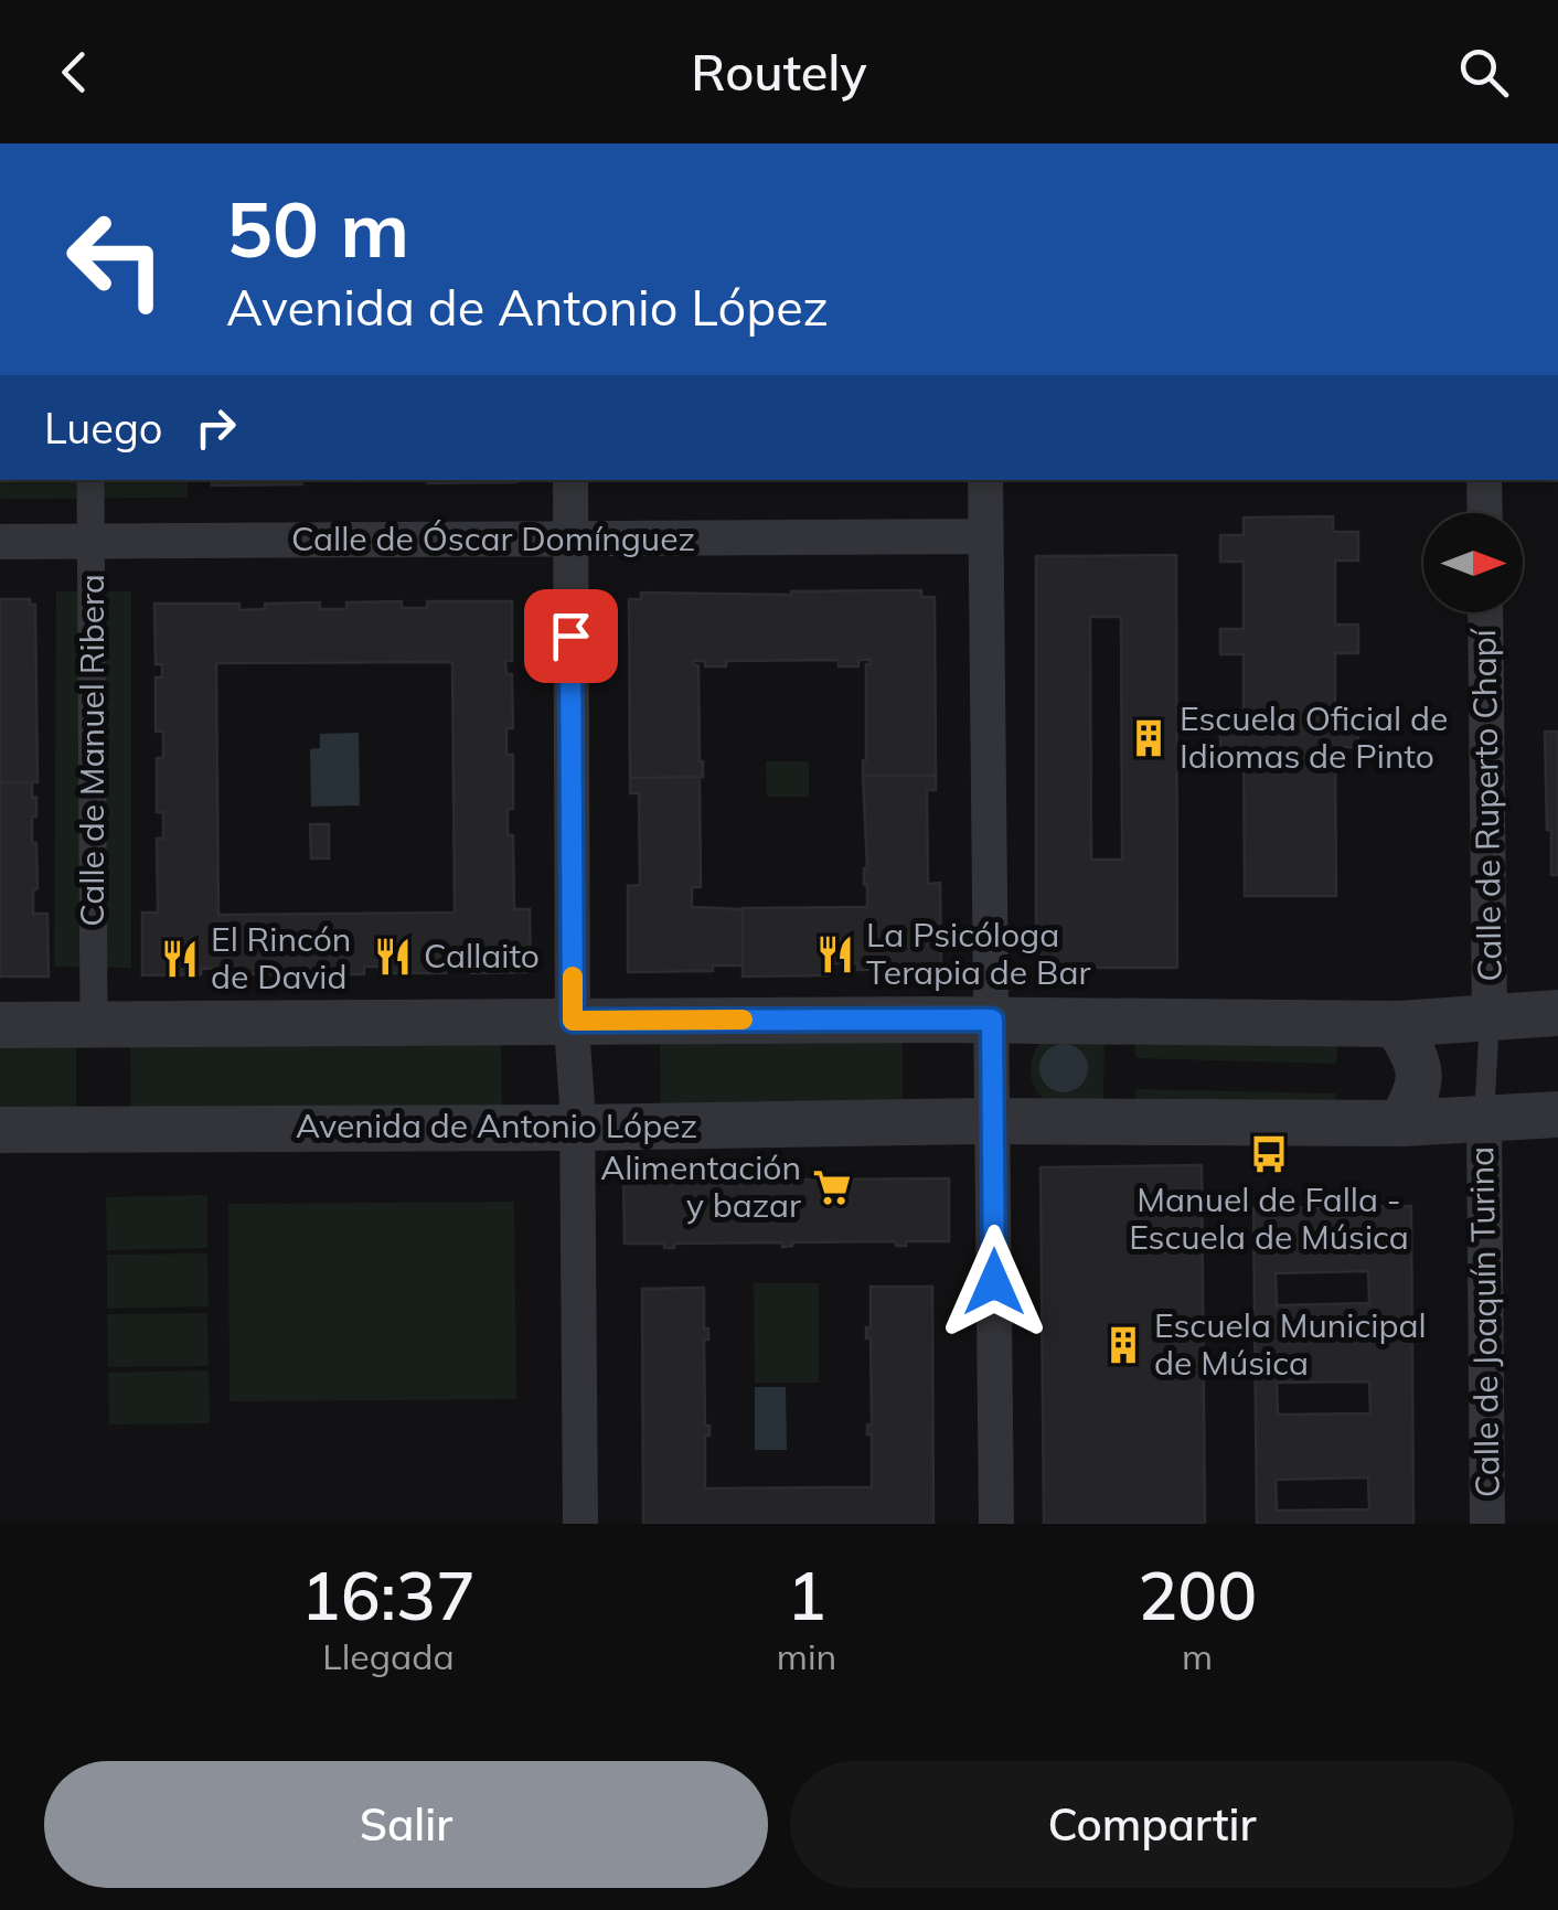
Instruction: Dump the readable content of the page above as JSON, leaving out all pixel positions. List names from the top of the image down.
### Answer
{
  "streets": {
    "street": [
      "Calle de Óscar Domínguez",
      "Calle de Manuel Ribera",
      "Calle de Ruperto Chapí",
      "Avenida de Antonio López",
      "Calle de Joaquín Turina"
    ]
  },
  "crossings": [
    ["Calle de Óscar Domínguez", "Calle de Manuel Ribera"],
    ["Avenida de Antonio López", "Calle de Joaquín Turina"]
  ],
  "places": {
    "building": ["Escuela Oficial de Idiomas de Pinto", "Escuela Municipal de Música"],
    "restaurant": ["La Psicóloga Terapia de Bar", "Callaito", "El Rincón de David"],
    "bus stop": ["Manuel de Falla - Escuela de Música"],
    "supermarket": ["Alimentación y bazar"]
  },
  "north": "right",
  "page": {
    "header": "Routely",
    "turn": ["50 m", "Avenida de Antonio López"],
    "then": "Luego",
    "eta": [
      "16:37",
      "Llegada",
      "1",
      "min",
      "200",
      "m"
    ],
    "buttons": ["Salir", "Compartir"]
  }
}
